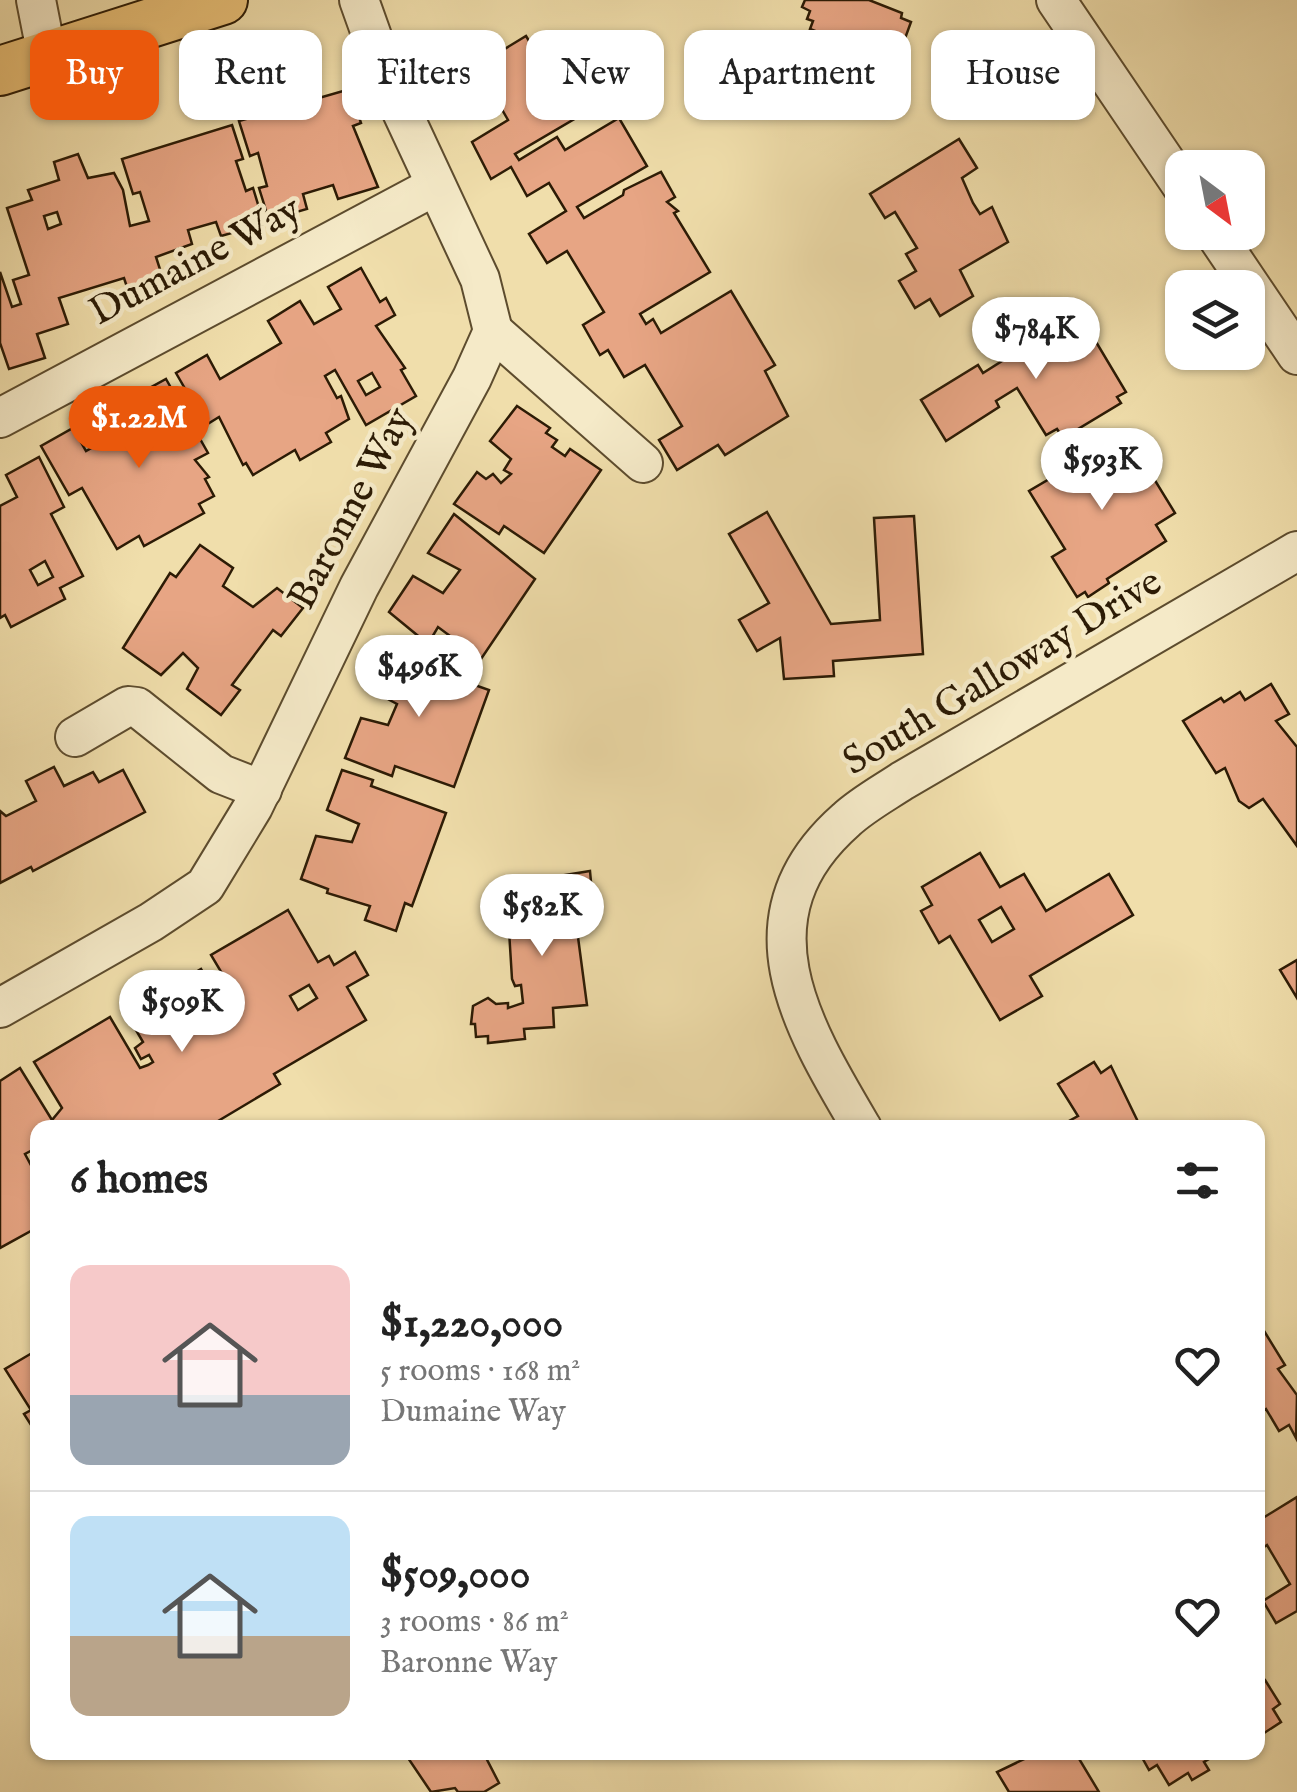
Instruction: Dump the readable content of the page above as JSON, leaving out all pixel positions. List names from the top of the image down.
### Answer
{
  "streets": {
    "street": ["Dumaine Way", "Baronne Way", "South Galloway Drive"]
  },
  "north": "bottom right",
  "page": {
    "chip": [
      "Buy",
      "Rent",
      "Filters",
      "New",
      "Apartment",
      "House"
    ],
    "price": [
      "$784K",
      "$1.22M",
      "$593K",
      "$496K",
      "$582K",
      "$509K"
    ],
    "heading": "6 homes",
    "list": [
      {
        "name": "$1,220,000",
        "note": "5 rooms · 168 m² · Dumaine Way"
      },
      {
        "name": "$509,000",
        "note": "3 rooms · 86 m² · Baronne Way"
      }
    ]
  }
}
